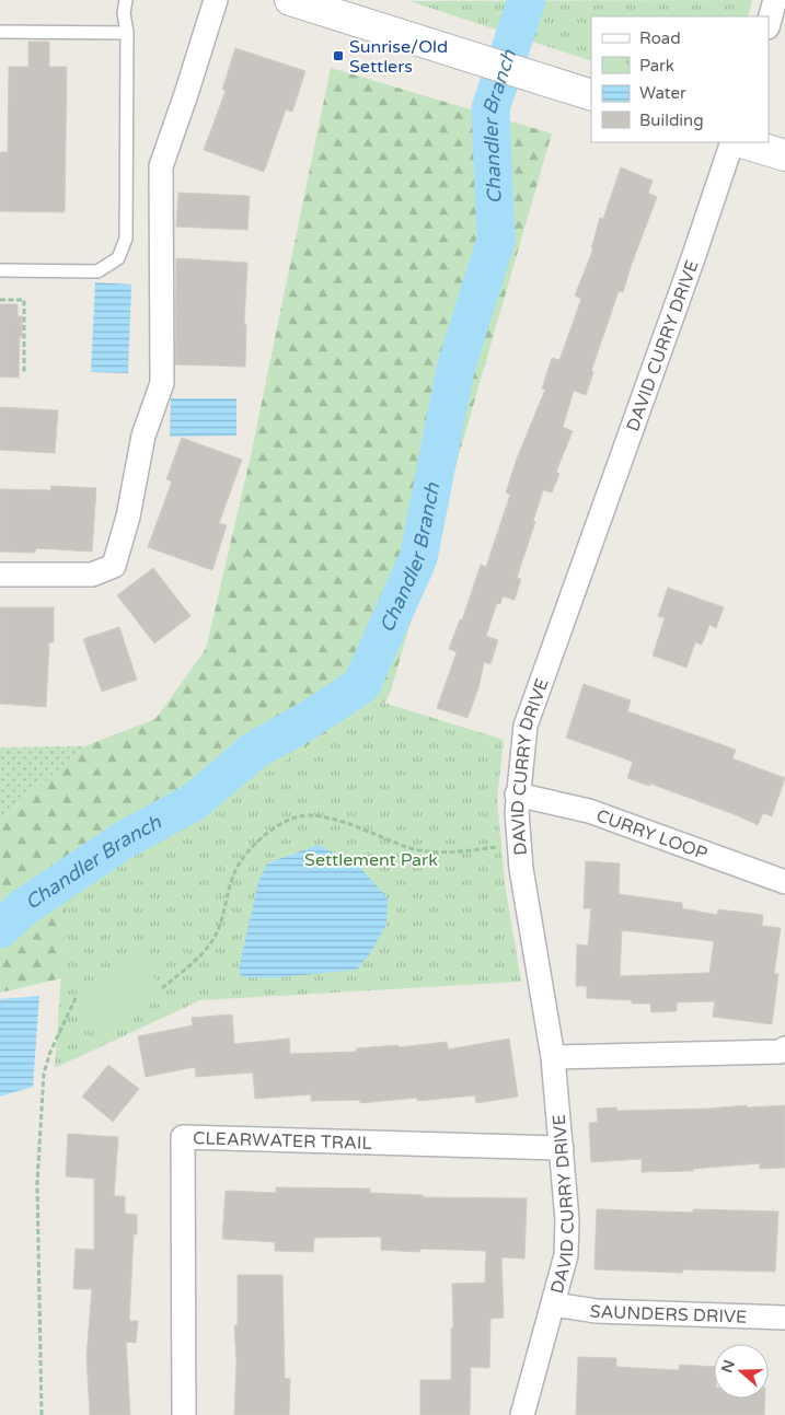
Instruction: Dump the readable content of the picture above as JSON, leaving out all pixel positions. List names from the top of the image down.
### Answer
{
  "streets": {
    "street": [
      "DAVID CURRY DRIVE",
      "CURRY LOOP",
      "CLEARWATER TRAIL",
      "SAUNDERS DRIVE"
    ]
  },
  "crossings": [
    ["DAVID CURRY DRIVE", "CURRY LOOP"],
    ["DAVID CURRY DRIVE", "CLEARWATER TRAIL"],
    ["DAVID CURRY DRIVE", "SAUNDERS DRIVE"]
  ],
  "water": ["Chandler Branch"],
  "parks": ["Settlement Park"],
  "places": {
    "transit": ["Sunrise/Old Settlers"]
  },
  "legend": [
    "Road",
    "Park",
    "Water",
    "Building"
  ],
  "north": "left"
}
